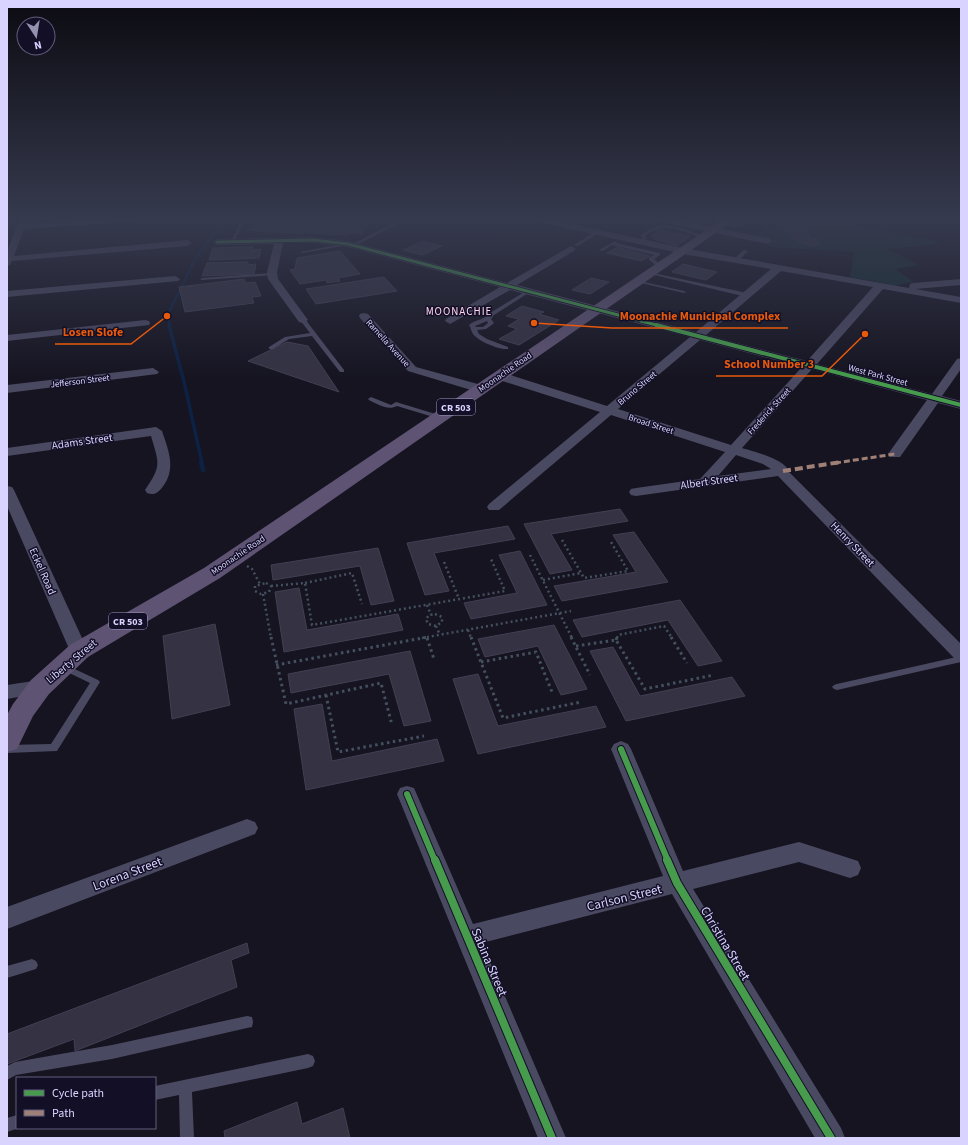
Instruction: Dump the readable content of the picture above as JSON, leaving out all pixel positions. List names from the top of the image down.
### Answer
{
  "streets": {
    "main road": ["Moonachie Road", "CR 503", "Liberty Street"],
    "street": [
      "Ramella Avenue",
      "West Park Street",
      "Jefferson Street",
      "Bruno Street",
      "Frederick Street",
      "Broad Street",
      "Adams Street",
      "Albert Street",
      "Henry Street",
      "Eckel Road",
      "Lorena Street",
      "Carlson Street",
      "Christina Street",
      "Sabina Street"
    ]
  },
  "crossings": [
    ["Ramella Avenue", "Moonachie Road"],
    ["Moonachie Road", "West Park Street"],
    ["Moonachie Road", "Broad Street"],
    ["Moonachie Road", "Liberty Street"],
    ["West Park Street", "Bruno Street"],
    ["West Park Street", "Frederick Street"],
    ["Bruno Street", "Broad Street"],
    ["Frederick Street", "Broad Street"],
    ["Frederick Street", "Albert Street"],
    ["Frederick Street", "Henry Street"],
    ["Broad Street", "Henry Street"],
    ["Albert Street", "Henry Street"],
    ["Eckel Road", "Liberty Street"],
    ["Carlson Street", "Christina Street"],
    ["Carlson Street", "Sabina Street"]
  ],
  "districts": ["MOONACHIE"],
  "places": ["Losen Slofe", "Moonachie Municipal Complex", "School Number 3"],
  "legend": ["Cycle path", "Path"],
  "north": "bottom"
}
